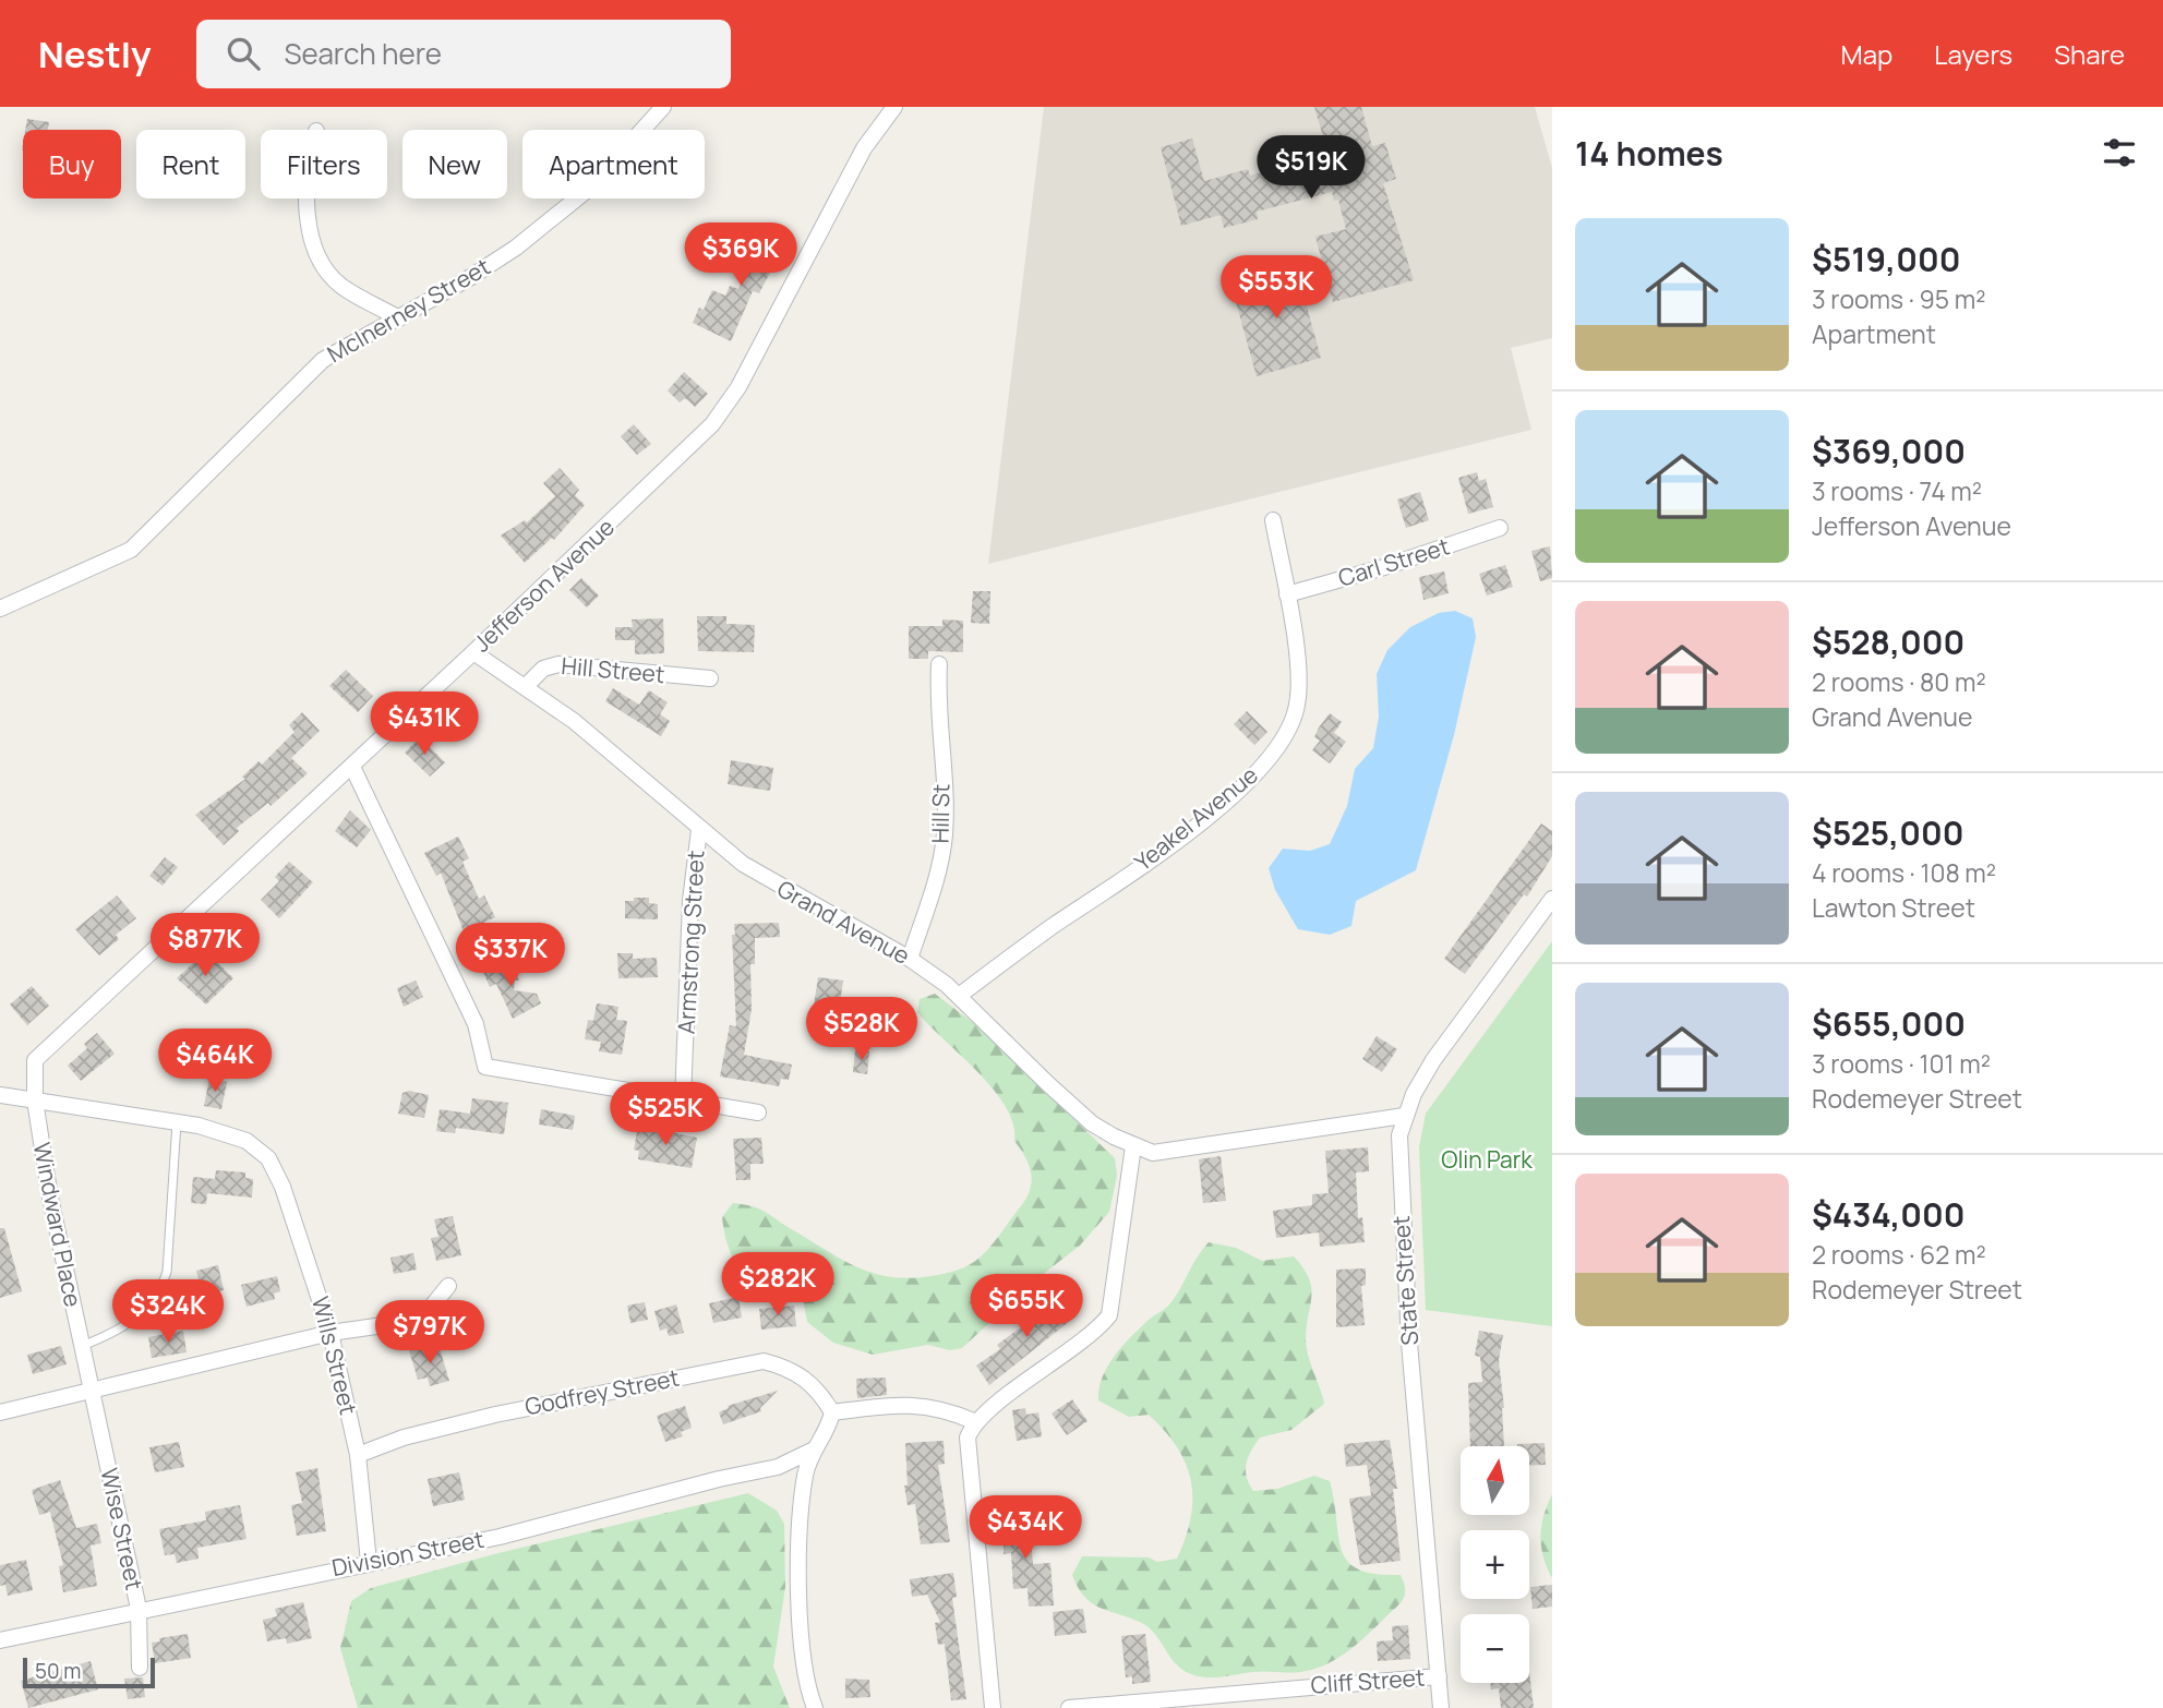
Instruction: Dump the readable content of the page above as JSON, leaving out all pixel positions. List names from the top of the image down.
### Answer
{
  "streets": {
    "street": [
      "McInerney Street",
      "Carl Street",
      "Jefferson Avenue",
      "Hill Street",
      "Hill St",
      "Yeakel Avenue",
      "Grand Avenue",
      "Armstrong Street",
      "Windward Place",
      "State Street",
      "Wills Street",
      "Godfrey Street",
      "Wise Street",
      "Division Street",
      "Cliff Street"
    ]
  },
  "crossings": [
    ["Carl Street", "Yeakel Avenue"],
    ["Jefferson Avenue", "Grand Avenue"],
    ["Jefferson Avenue", "Windward Place"],
    ["Hill Street", "Grand Avenue"],
    ["Hill St", "Grand Avenue"],
    ["Yeakel Avenue", "Grand Avenue"],
    ["Grand Avenue", "Armstrong Street"],
    ["Grand Avenue", "State Street"],
    ["Windward Place", "Wise Street"],
    ["State Street", "Cliff Street"],
    ["Wills Street", "Godfrey Street"],
    ["Wills Street", "Division Street"],
    ["Wise Street", "Division Street"]
  ],
  "parks": ["Olin Park"],
  "scale_bar": "50 m",
  "north": "top",
  "page": {
    "header": "Nestly",
    "search": "Search here",
    "nav": ["Map", "Layers", "Share"],
    "heading": "14 homes",
    "chip": [
      "Buy",
      "Rent",
      "Filters",
      "New",
      "Apartment"
    ],
    "price": [
      "$519K",
      "$369K",
      "$553K",
      "$431K",
      "$877K",
      "$337K",
      "$528K",
      "$464K",
      "$525K",
      "$282K",
      "$655K",
      "$324K",
      "$797K",
      "$434K"
    ],
    "list": [
      {
        "name": "$519,000",
        "note": "3 rooms · 95 m² · Apartment"
      },
      {
        "name": "$369,000",
        "note": "3 rooms · 74 m² · Jefferson Avenue"
      },
      {
        "name": "$528,000",
        "note": "2 rooms · 80 m² · Grand Avenue"
      },
      {
        "name": "$525,000",
        "note": "4 rooms · 108 m² · Lawton Street"
      },
      {
        "name": "$655,000",
        "note": "3 rooms · 101 m² · Rodemeyer Street"
      },
      {
        "name": "$434,000",
        "note": "2 rooms · 62 m² · Rodemeyer Street"
      }
    ],
    "map_buttons": ["+", "−"],
    "scale": "50 m"
  }
}
